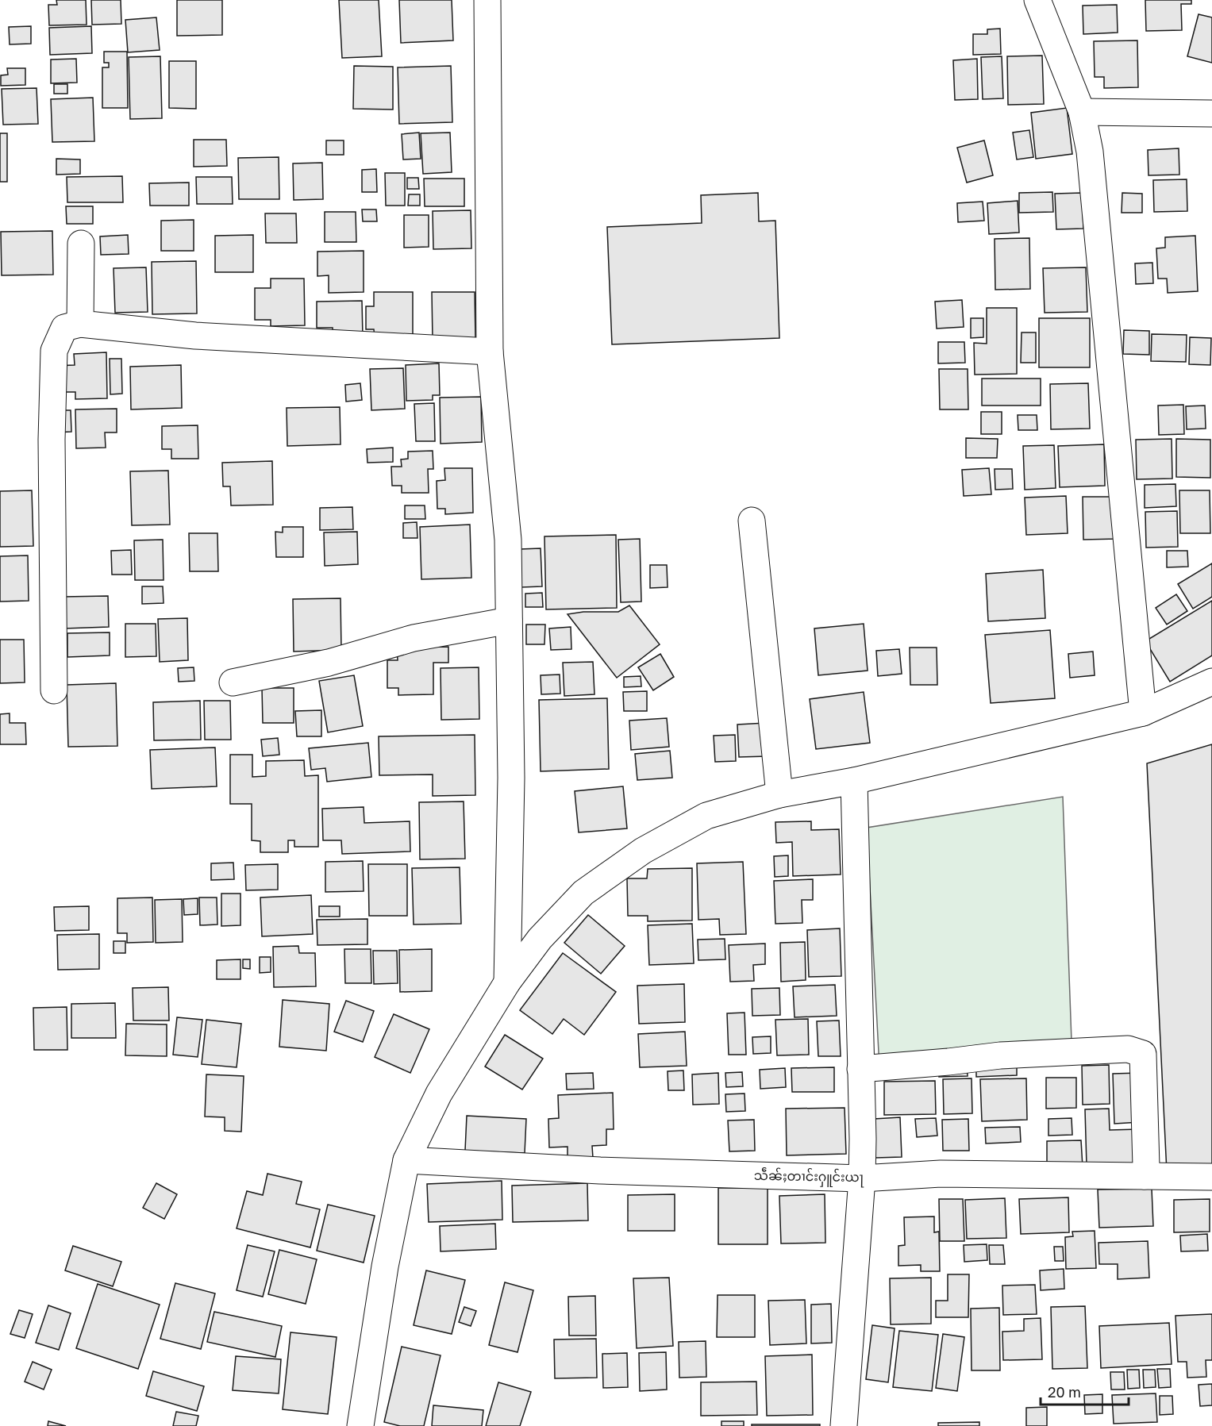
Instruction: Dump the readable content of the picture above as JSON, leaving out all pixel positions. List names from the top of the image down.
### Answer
{
  "streets": {
    "main road": ["သဵၼ်ႈတၢင်းႁူင်းယႃ"]
  },
  "scale_bar": "20 m"
}
